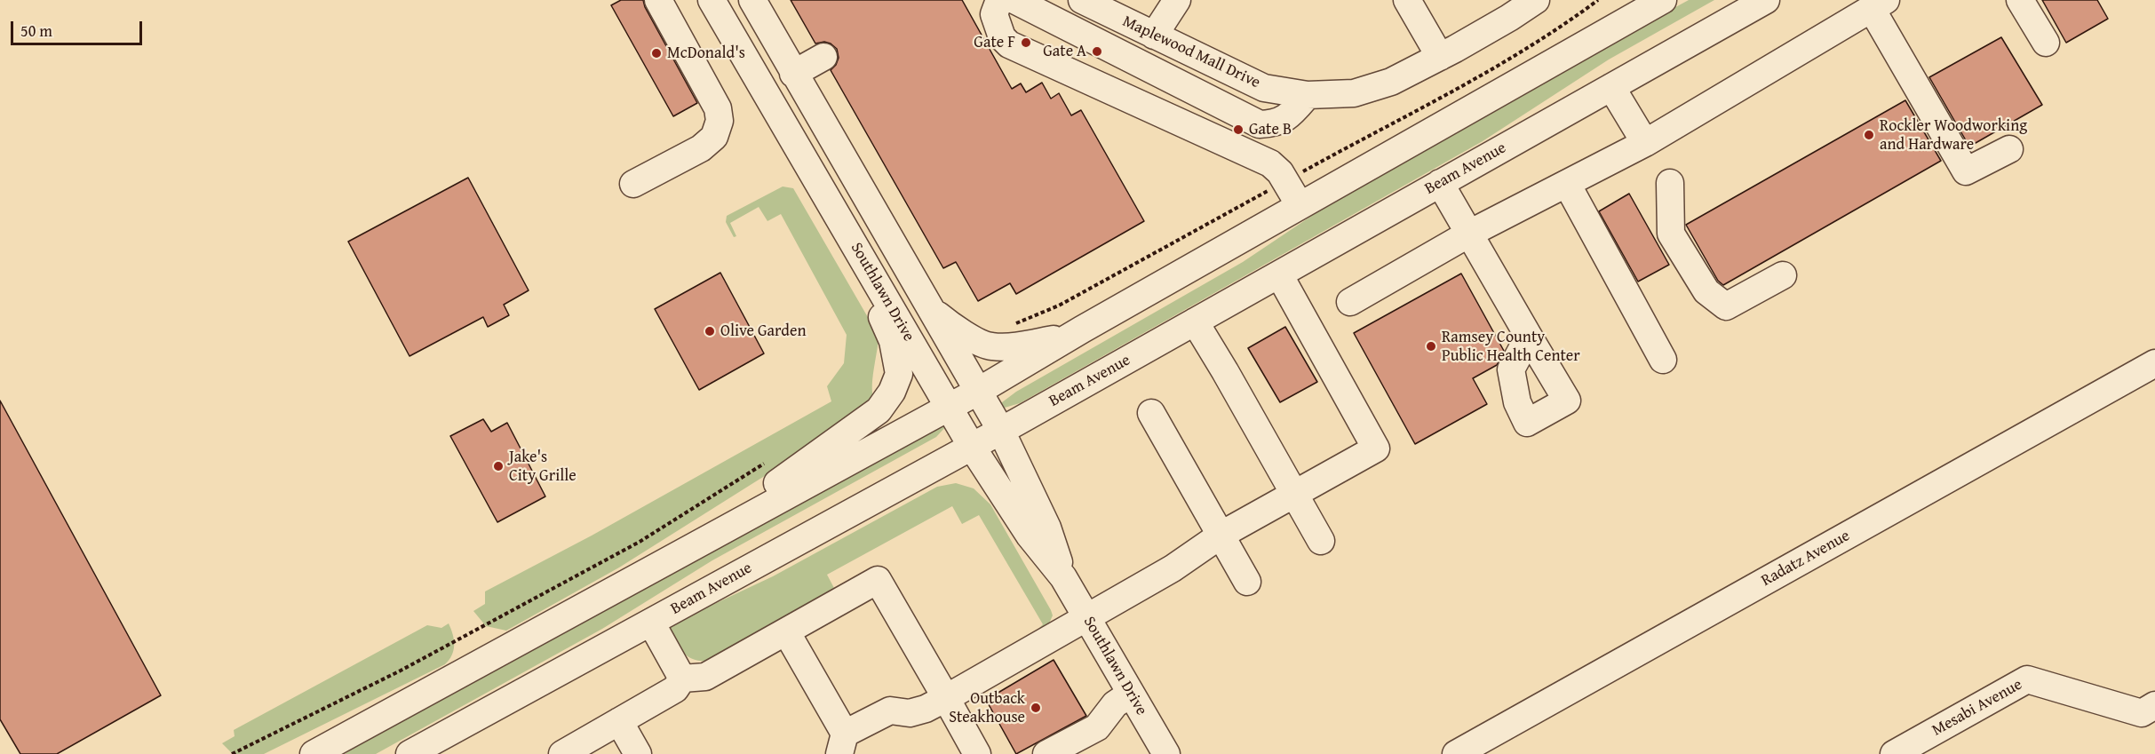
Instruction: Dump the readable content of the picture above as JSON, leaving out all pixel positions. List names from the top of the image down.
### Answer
{
  "streets": {
    "street": [
      "Maplewood Mall Drive",
      "Beam Avenue",
      "Southlawn Drive",
      "Radatz Avenue",
      "Mesabi Avenue"
    ]
  },
  "crossings": [
    ["Beam Avenue", "Southlawn Drive"]
  ],
  "places": [
    "Gate F",
    "Gate A",
    "McDonald's",
    "Gate B",
    "Rockler Woodworking and Hardware",
    "Olive Garden",
    "Ramsey County Public Health Center",
    "Jake's City Grille",
    "Outback Steakhouse"
  ],
  "scale_bar": "50 m"
}
